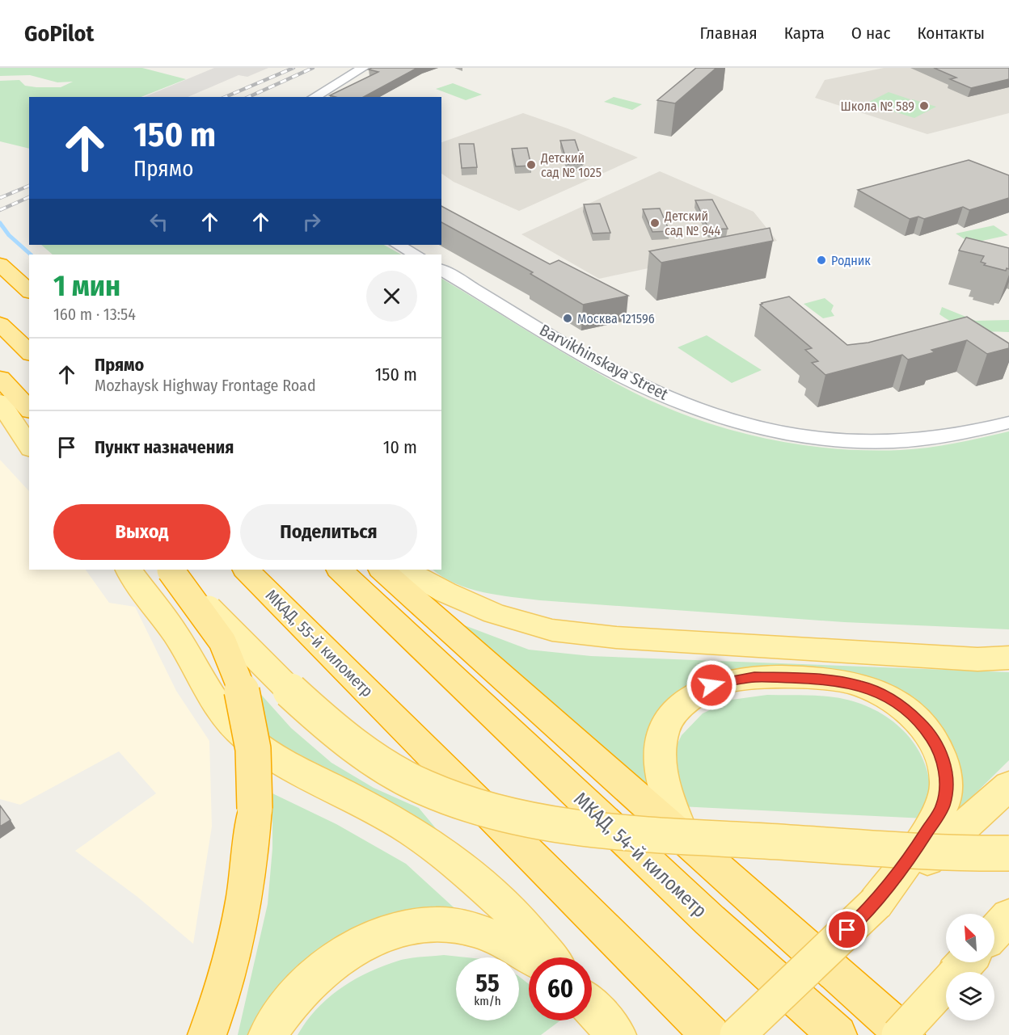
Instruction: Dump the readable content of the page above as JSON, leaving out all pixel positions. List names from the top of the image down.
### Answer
{
  "streets": {
    "highway": ["МКАД, 55-й километр", "МКАД, 54-й километр"],
    "street": ["Barvikhinskaya Street"]
  },
  "places": [
    "Школа № 589",
    "Детский сад № 1025",
    "Детский сад № 944",
    "Родник",
    "Москва 121596"
  ],
  "north": "top left",
  "page": {
    "header": "GoPilot",
    "nav": [
      "Главная",
      "Карта",
      "О нас",
      "Контакты"
    ],
    "turn": ["150 m", "Прямо"],
    "heading": ["1 мин", "160 m · 13:54"],
    "list": [
      {
        "name": "Прямо",
        "note": "Mozhaysk Highway Frontage Road",
        "value": "150 m"
      },
      {
        "name": "Пункт назначения",
        "value": "10 m"
      }
    ],
    "buttons": ["Выход", "Поделиться"],
    "speed": "55 km/h",
    "limit": "60"
  }
}
